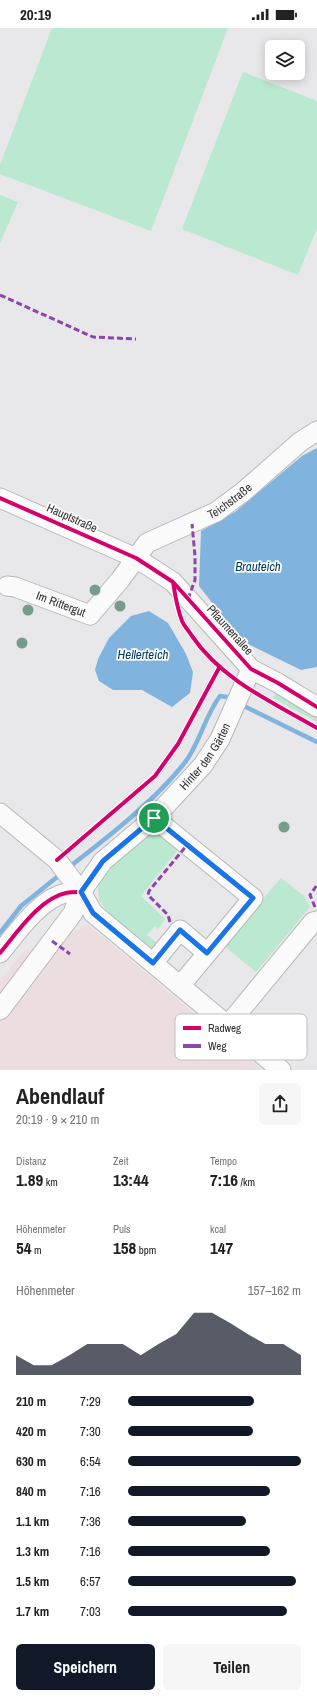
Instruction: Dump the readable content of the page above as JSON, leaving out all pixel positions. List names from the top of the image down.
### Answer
{
  "streets": {
    "street": [
      "Teichstraße",
      "Hauptstraße",
      "Im Rittergut",
      "Pflaumenallee",
      "Hinter den Gärten"
    ]
  },
  "crossings": [
    ["Teichstraße", "Hauptstraße"],
    ["Teichstraße", "Im Rittergut"],
    ["Teichstraße", "Pflaumenallee"],
    ["Hauptstraße", "Im Rittergut"],
    ["Hauptstraße", "Pflaumenallee"],
    ["Im Rittergut", "Pflaumenallee"],
    ["Pflaumenallee", "Hinter den Gärten"]
  ],
  "water": ["Brauteich", "Hellerteich"],
  "legend": ["Radweg", "Weg"],
  "page": {
    "status": "20:19",
    "heading": ["Abendlauf", "20:19 · 9 × 210 m"],
    "stats": [
      ["Distanz", "1.89 km"],
      ["Zeit", "13:44"],
      ["Tempo", "7:16 /km"],
      ["Höhenmeter", "54 m"],
      ["Puls", "158 bpm"],
      ["kcal", "147"]
    ],
    "chart": ["Höhenmeter", "157–162 m"],
    "list": [
      {
        "name": "210 m",
        "note": "7:29"
      },
      {
        "name": "420 m",
        "note": "7:30"
      },
      {
        "name": "630 m",
        "note": "6:54"
      },
      {
        "name": "840 m",
        "note": "7:16"
      },
      {
        "name": "1.1 km",
        "note": "7:36"
      },
      {
        "name": "1.3 km",
        "note": "7:16"
      },
      {
        "name": "1.5 km",
        "note": "6:57"
      },
      {
        "name": "1.7 km",
        "note": "7:03"
      }
    ],
    "buttons": ["Speichern", "Teilen"]
  }
}
